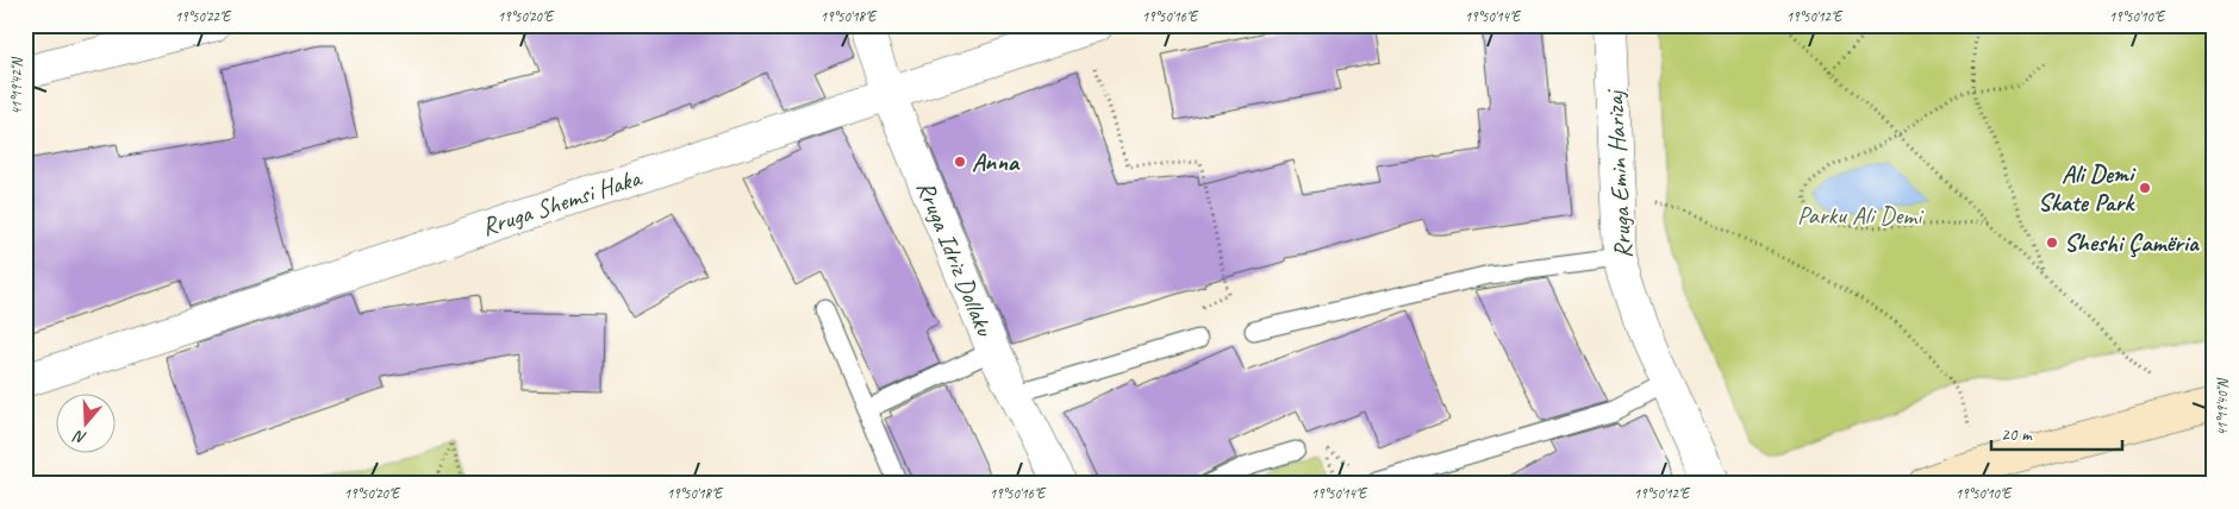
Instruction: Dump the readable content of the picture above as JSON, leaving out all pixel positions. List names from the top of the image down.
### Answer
{
  "streets": {
    "street": ["Rruga Emin Harizaj", "Rruga Shemsi Haka", "Rruga Idriz Dollaku"]
  },
  "crossings": [
    ["Rruga Shemsi Haka", "Rruga Idriz Dollaku"]
  ],
  "parks": ["Parku Ali Demi"],
  "places": ["Anna", "Ali Demi Skate Park", "Sheshi Çamëria"],
  "scale_bar": "20 m",
  "north": "bottom",
  "coordinates": [
    "19°50'22\"E",
    "19°50'20\"E",
    "19°50'18\"E",
    "19°50'16\"E",
    "19°50'14\"E",
    "19°50'12\"E",
    "19°50'10\"E",
    "41°19'42\"N",
    "41°19'40\"N"
  ]
}
